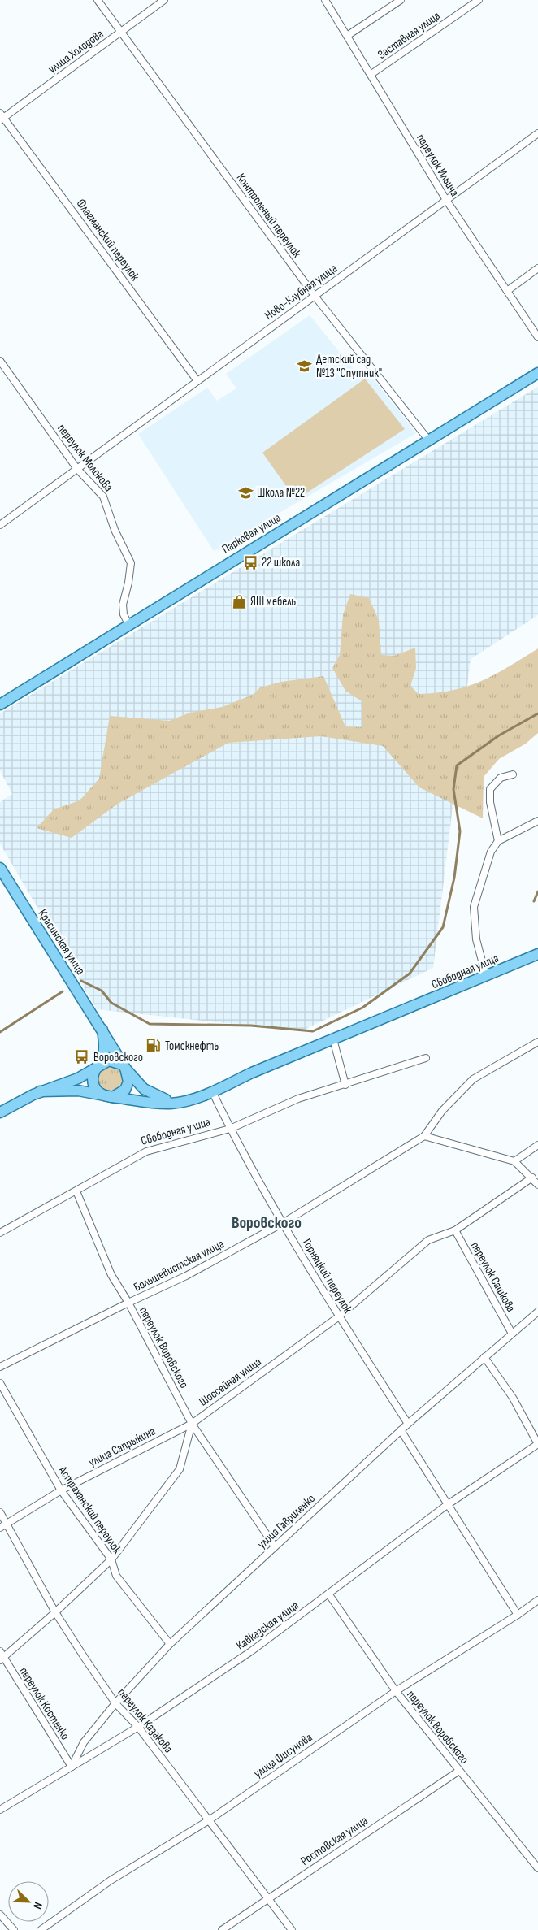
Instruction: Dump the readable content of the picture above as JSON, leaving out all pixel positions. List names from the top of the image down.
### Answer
{
  "streets": {
    "main road": ["Парковая улица", "Красинская улица", "Свободная улица"],
    "street": [
      "Заставная улица",
      "улица Холодова",
      "переулок Ильича",
      "Контрольный переулок",
      "Флагманский переулок",
      "Ново-Клубная улица",
      "переулок Молокова",
      "Большевистская улица",
      "Горняцкий переулок",
      "переулок Сашкова",
      "переулок Воровского",
      "Шоссейная улица",
      "улица Сапрыкина",
      "Астраханский переулок",
      "улица Гавриленко",
      "Кавказская улица",
      "переулок Костенко",
      "переулок Казакова",
      "улица Фисунова",
      "Ростовская улица"
    ]
  },
  "crossings": [
    ["Заставная улица", "переулок Ильича"],
    ["улица Холодова", "Контрольный переулок"],
    ["улица Холодова", "Флагманский переулок"],
    ["переулок Ильича", "Ново-Клубная улица"],
    ["Контрольный переулок", "Ново-Клубная улица"],
    ["Контрольный переулок", "Парковая улица"],
    ["Флагманский переулок", "Ново-Клубная улица"],
    ["Ново-Клубная улица", "переулок Молокова"],
    ["переулок Молокова", "Парковая улица"],
    ["Красинская улица", "Свободная улица"],
    ["Свободная улица", "Горняцкий переулок"],
    ["Свободная улица", "переулок Воровского"],
    ["Большевистская улица", "Горняцкий переулок"],
    ["Большевистская улица", "переулок Воровского"],
    ["Горняцкий переулок", "Шоссейная улица"],
    ["Горняцкий переулок", "улица Гавриленко"],
    ["переулок Сашкова", "Шоссейная улица"],
    ["переулок Сашкова", "улица Гавриленко"],
    ["переулок Воровского", "Шоссейная улица"],
    ["переулок Воровского", "улица Сапрыкина"],
    ["переулок Воровского", "улица Гавриленко"],
    ["переулок Воровского", "Кавказская улица"],
    ["переулок Воровского", "улица Фисунова"],
    ["переулок Воровского", "Ростовская улица"],
    ["Шоссейная улица", "улица Сапрыкина"],
    ["улица Сапрыкина", "Астраханский переулок"],
    ["улица Сапрыкина", "переулок Казакова"],
    ["Астраханский переулок", "улица Гавриленко"],
    ["улица Гавриленко", "Кавказская улица"],
    ["улица Гавриленко", "переулок Костенко"],
    ["улица Гавриленко", "переулок Казакова"],
    ["Кавказская улица", "переулок Костенко"],
    ["Кавказская улица", "переулок Казакова"],
    ["переулок Казакова", "улица Фисунова"],
    ["переулок Казакова", "Ростовская улица"]
  ],
  "districts": ["Воровского"],
  "places": {
    "school or university": ["Детский сад №13 \"Спутник\"", "Школа №22"],
    "bus stop": ["22 школа", "Воровского"],
    "shop": ["ЯШ мебель"],
    "fuel station": ["Томскнефть"]
  },
  "north": "bottom right"
}
